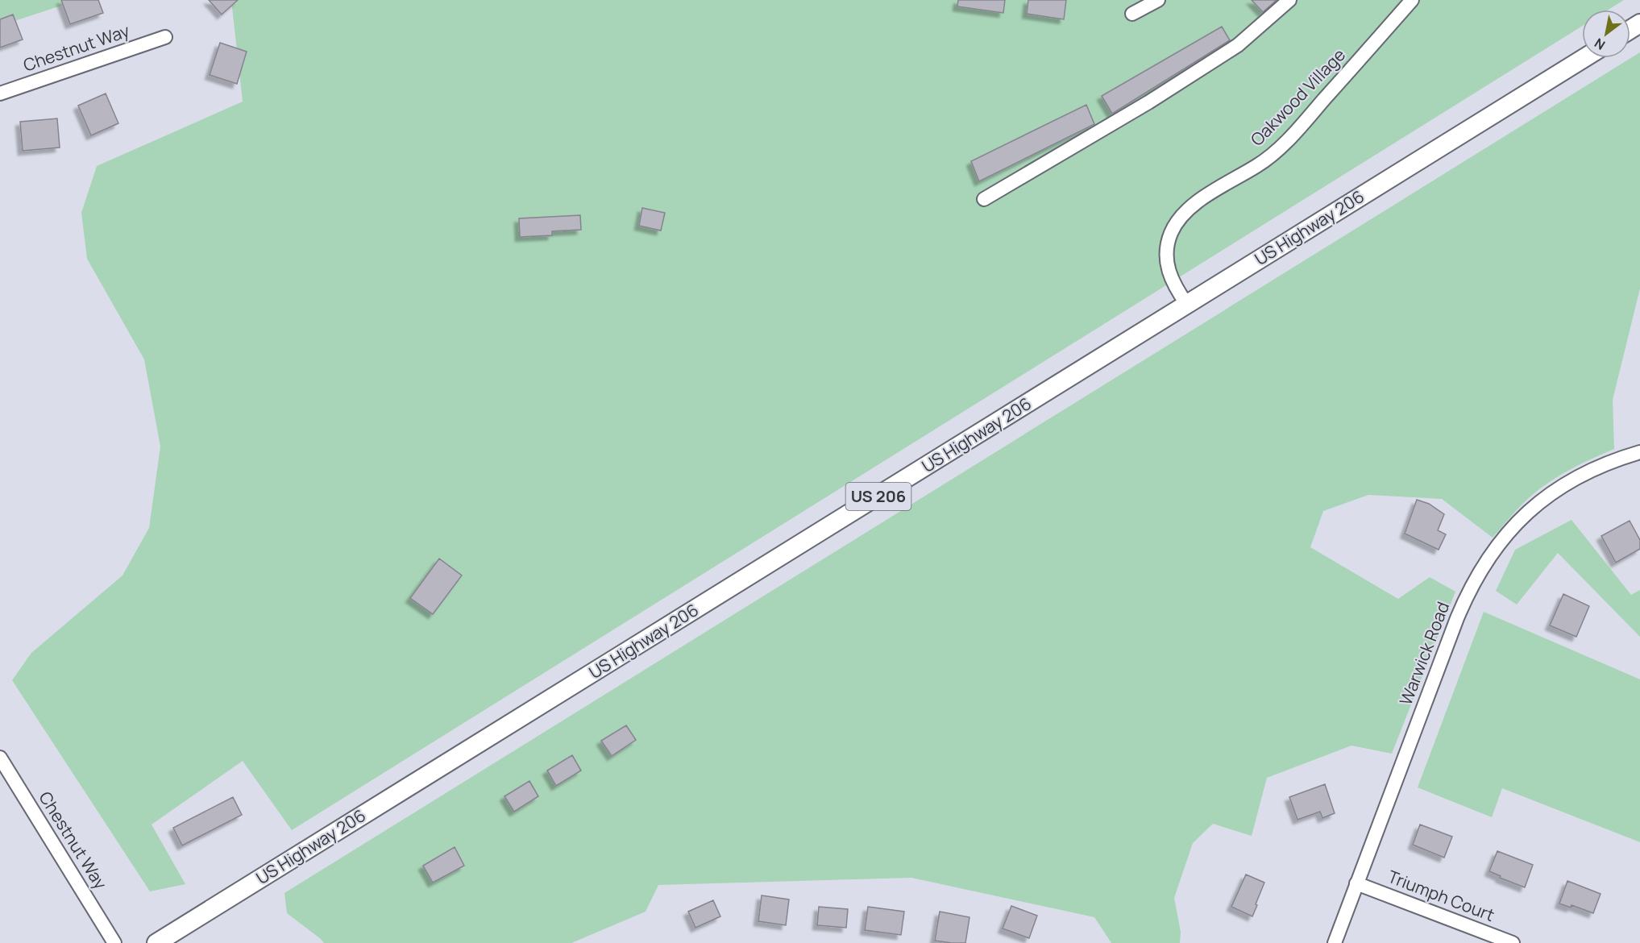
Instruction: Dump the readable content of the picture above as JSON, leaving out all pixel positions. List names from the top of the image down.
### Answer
{
  "streets": {
    "highway": ["US Highway 206", "US 206"],
    "street": [
      "Chestnut Way",
      "Oakwood Village",
      "Warwick Road",
      "Triumph Court"
    ]
  },
  "crossings": [
    ["Oakwood Village", "US Highway 206"],
    ["Warwick Road", "Triumph Court"]
  ],
  "north": "bottom left"
}
